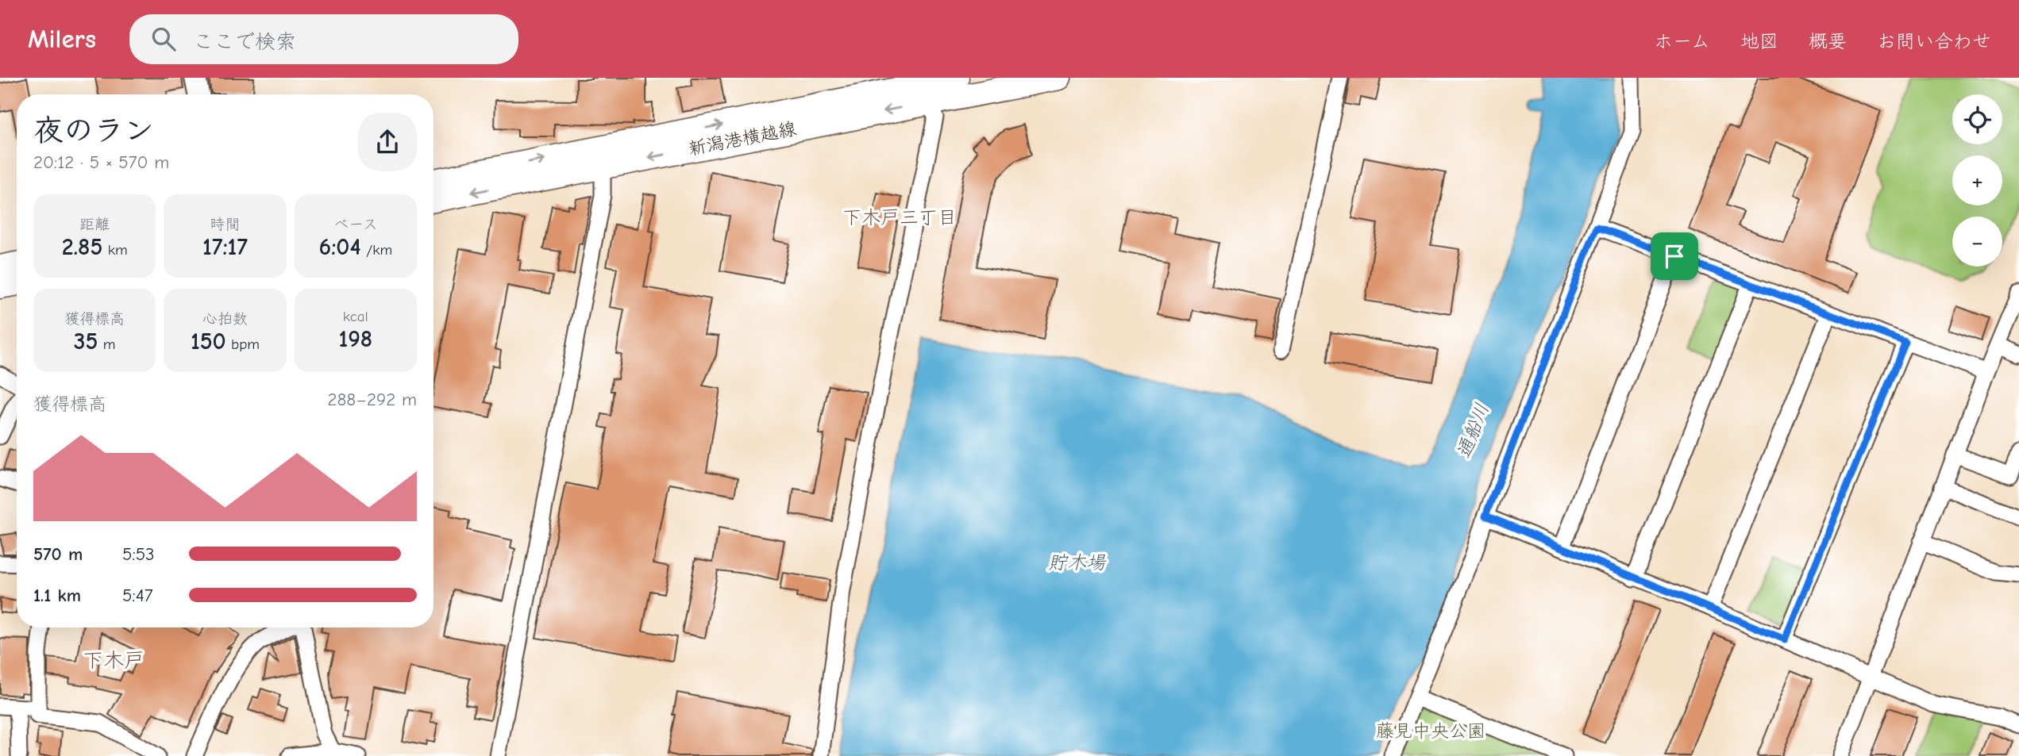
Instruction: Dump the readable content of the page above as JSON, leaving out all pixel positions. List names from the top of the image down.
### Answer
{
  "streets": {
    "main road": ["新潟港横越線"]
  },
  "districts": ["下木戸三丁目", "下木戸"],
  "water": ["通船川", "貯木場"],
  "parks": ["藤見中央公園"],
  "page": {
    "header": "Milers",
    "search": "ここで検索",
    "nav": [
      "ホーム",
      "地図",
      "概要",
      "お問い合わせ"
    ],
    "map_buttons": ["+", "−"],
    "heading": ["夜のラン", "20:12 · 5 × 570 m"],
    "stats": [
      ["距離", "2.85 km"],
      ["時間", "17:17"],
      ["ペース", "6:04 /km"],
      ["獲得標高", "35 m"],
      ["心拍数", "150 bpm"],
      ["kcal", "198"]
    ],
    "chart": ["獲得標高", "288–292 m"],
    "list": [
      {
        "name": "570 m",
        "note": "5:53"
      },
      {
        "name": "1.1 km",
        "note": "5:47"
      }
    ]
  }
}
